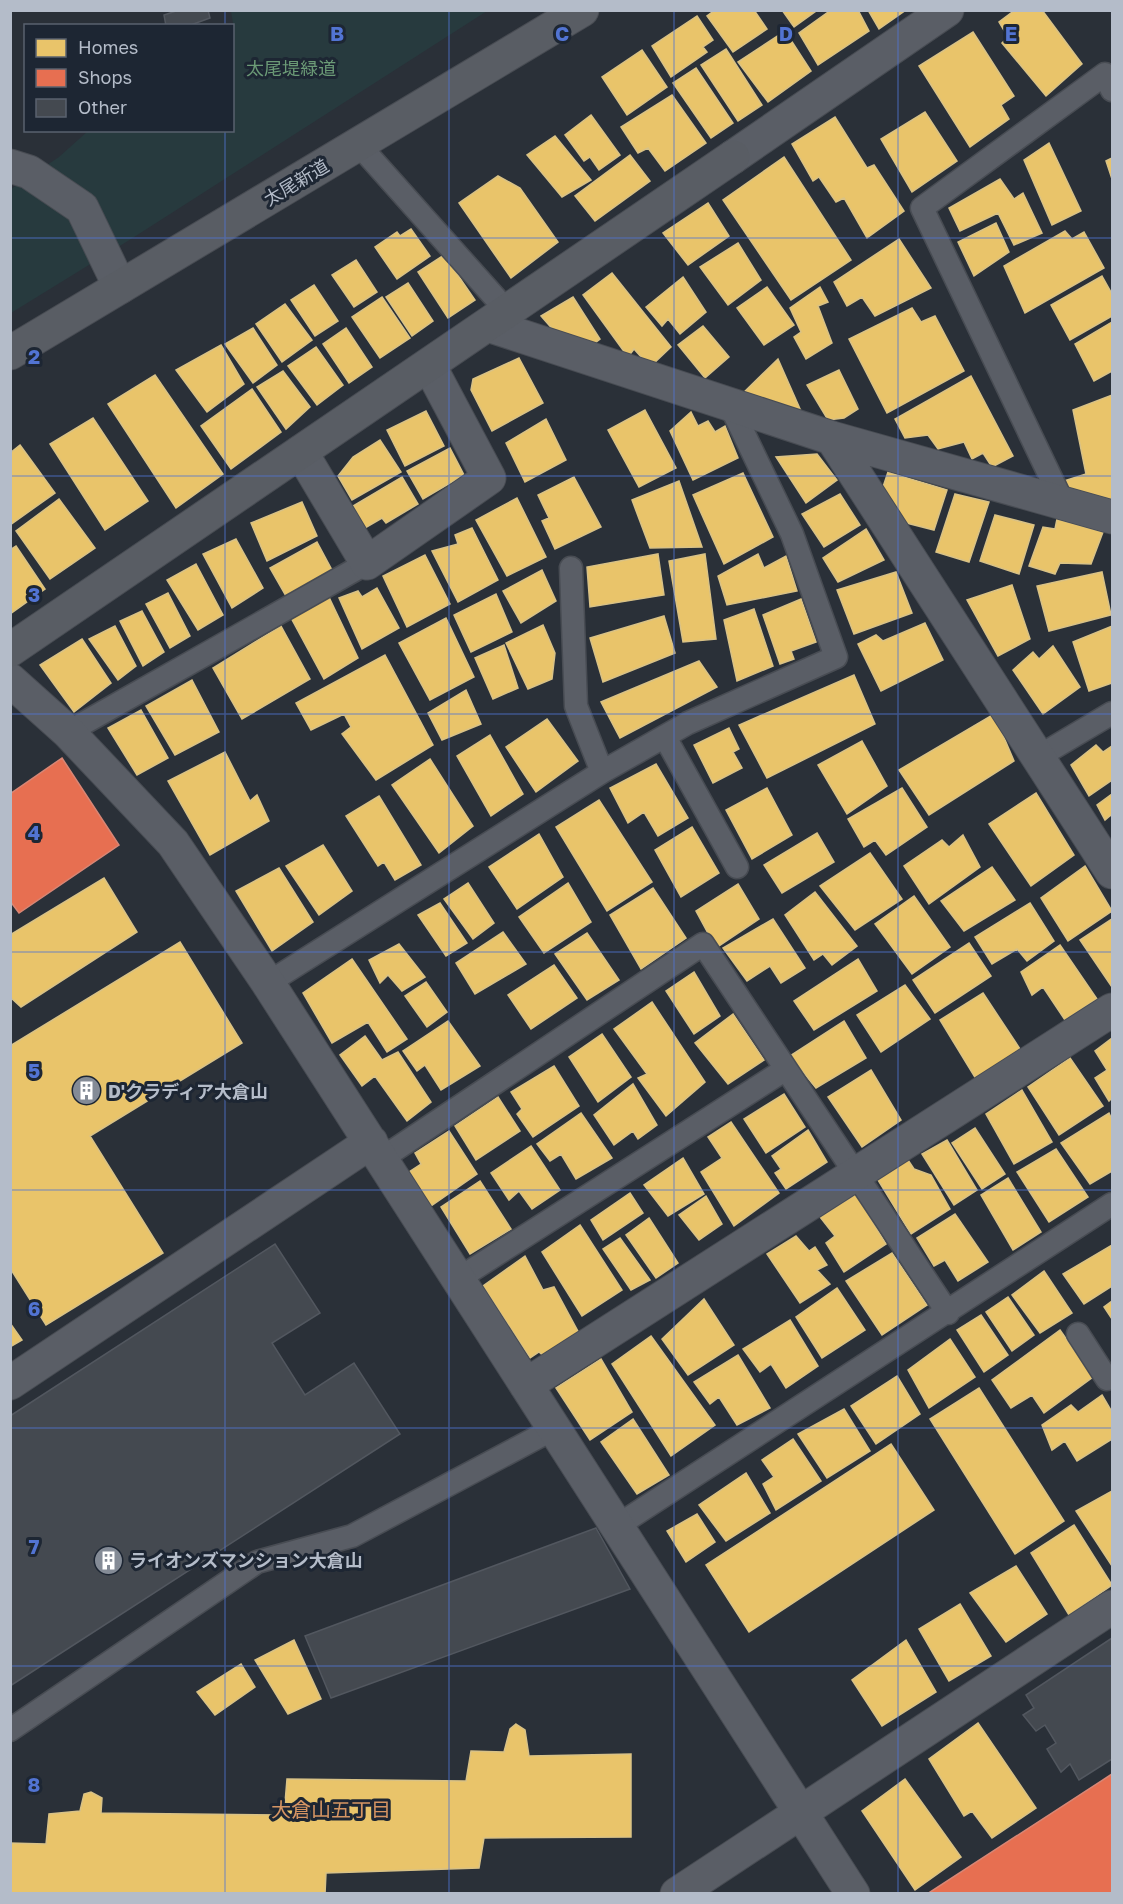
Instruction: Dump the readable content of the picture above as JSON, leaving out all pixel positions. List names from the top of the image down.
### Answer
{
  "streets": {
    "street": ["太尾新道"]
  },
  "districts": ["大倉山五丁目"],
  "parks": ["太尾堤緑道"],
  "places": {
    "building": ["D'クラディア大倉山", "ライオンズマンション大倉山"]
  },
  "legend": ["Homes", "Shops", "Other"],
  "grid": {
    "columns": [
      "B",
      "C",
      "D",
      "E"
    ],
    "rows": [
      "2",
      "3",
      "4",
      "5",
      "6",
      "7",
      "8"
    ]
  }
}
